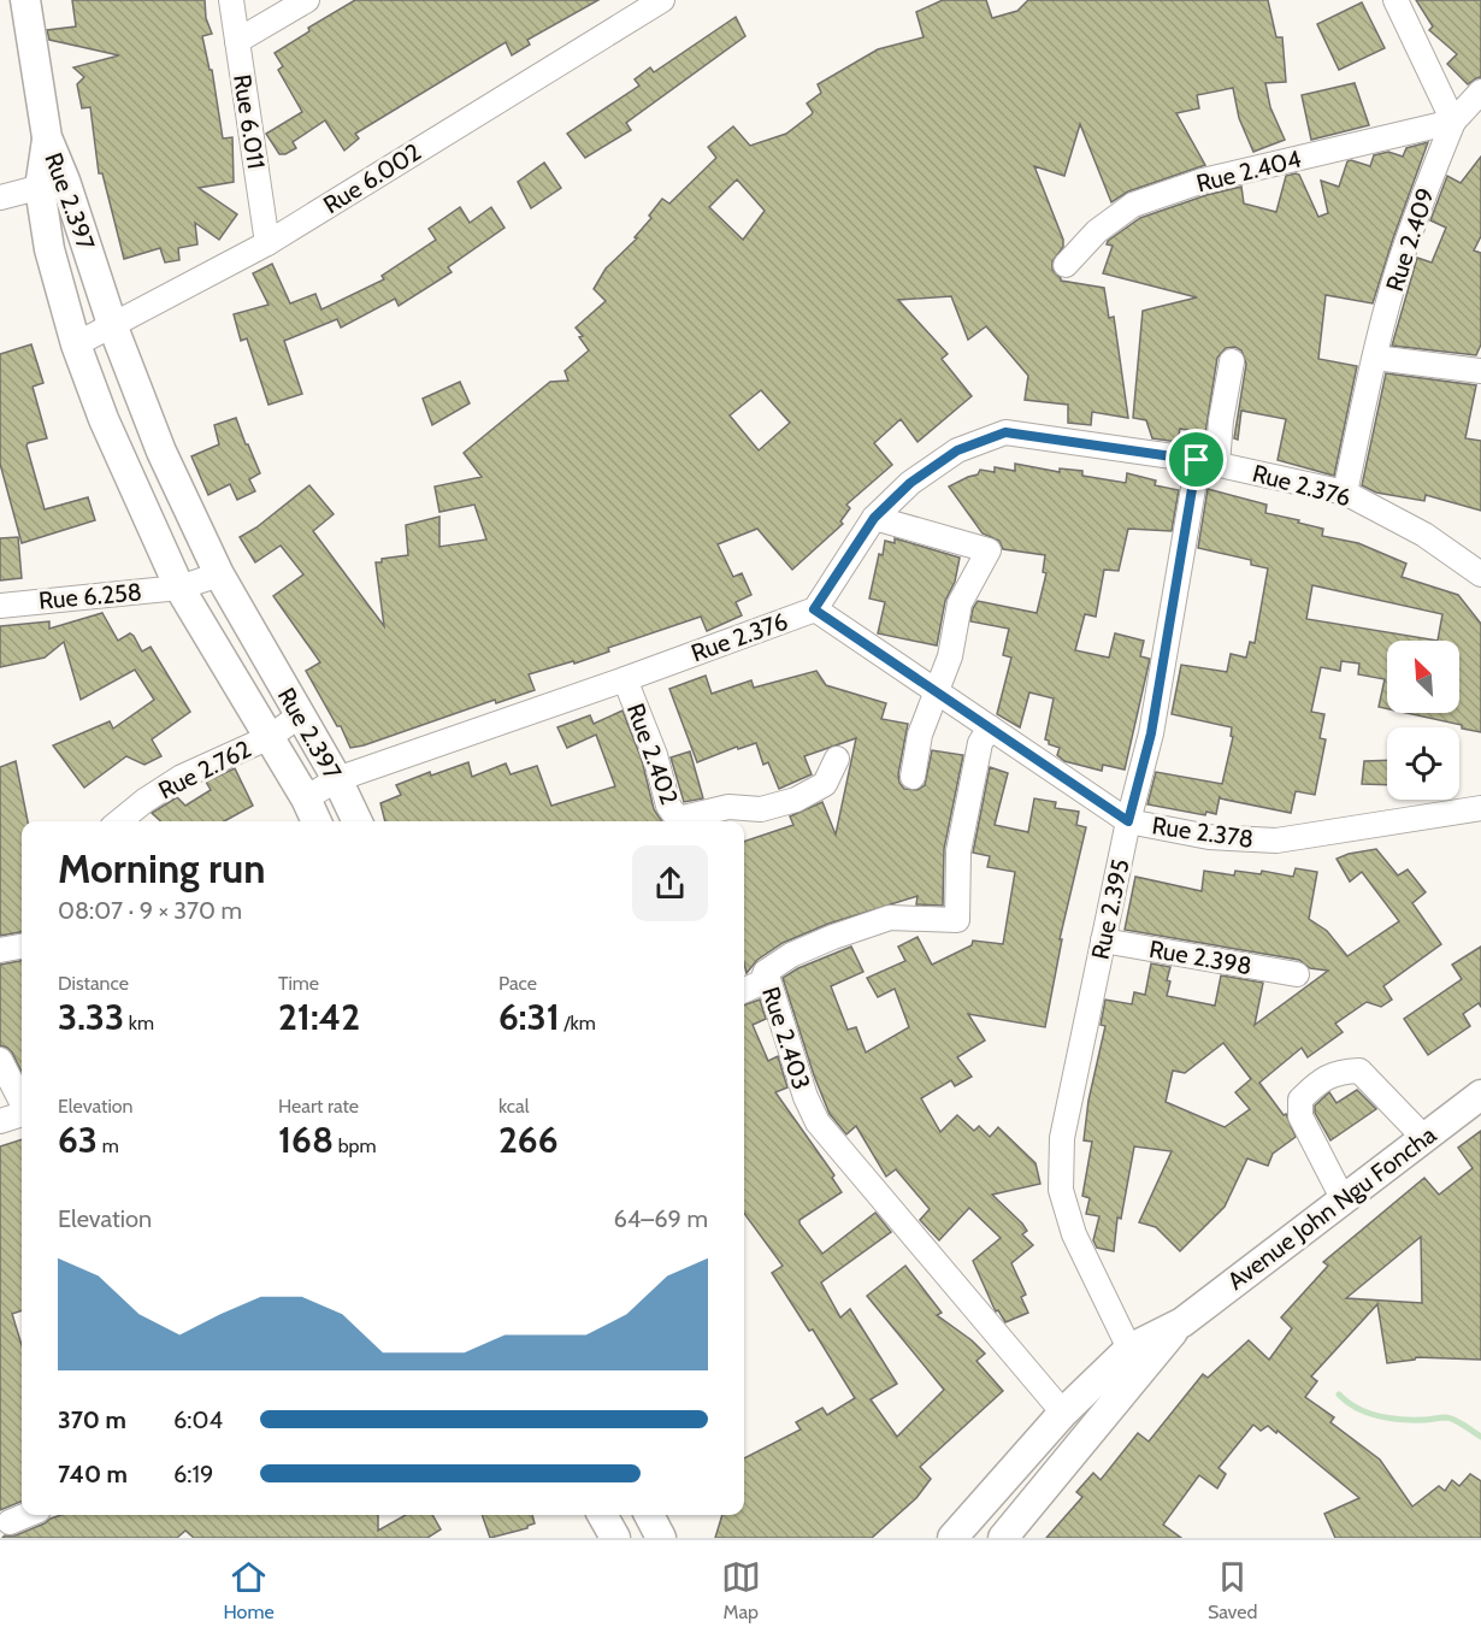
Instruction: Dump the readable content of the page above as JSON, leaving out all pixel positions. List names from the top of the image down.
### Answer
{
  "streets": {
    "main road": ["Rue 2.397", "Avenue John Ngu Foncha"],
    "street": [
      "Rue 6.011",
      "Rue 2.404",
      "Rue 6.002",
      "Rue 2.409",
      "Rue 2.376",
      "Rue 6.258",
      "Rue 2.402",
      "Rue 2.762",
      "Rue 2.378",
      "Rue 2.395",
      "Rue 2.398",
      "Rue 2.403"
    ]
  },
  "crossings": [
    ["Rue 6.011", "Rue 6.002"],
    ["Rue 2.404", "Rue 2.409"],
    ["Rue 6.002", "Rue 2.397"],
    ["Rue 2.397", "Rue 2.376"],
    ["Rue 2.397", "Rue 6.258"],
    ["Rue 2.397", "Rue 2.762"],
    ["Rue 2.409", "Rue 2.376"],
    ["Rue 2.376", "Rue 2.402"],
    ["Rue 2.376", "Rue 2.378"],
    ["Rue 2.376", "Rue 2.395"],
    ["Rue 2.378", "Rue 2.395"],
    ["Rue 2.378", "Rue 2.403"],
    ["Rue 2.395", "Rue 2.398"],
    ["Rue 2.395", "Avenue John Ngu Foncha"],
    ["Rue 2.403", "Avenue John Ngu Foncha"]
  ],
  "north": "top left",
  "page": {
    "heading": ["Morning run", "08:07 · 9 × 370 m"],
    "stats": [
      ["Distance", "3.33 km"],
      ["Time", "21:42"],
      ["Pace", "6:31 /km"],
      ["Elevation", "63 m"],
      ["Heart rate", "168 bpm"],
      ["kcal", "266"]
    ],
    "chart": ["Elevation", "64–69 m"],
    "list": [
      {
        "name": "370 m",
        "note": "6:04"
      },
      {
        "name": "740 m",
        "note": "6:19"
      }
    ],
    "tabs": ["Home", "Map", "Saved"]
  }
}
